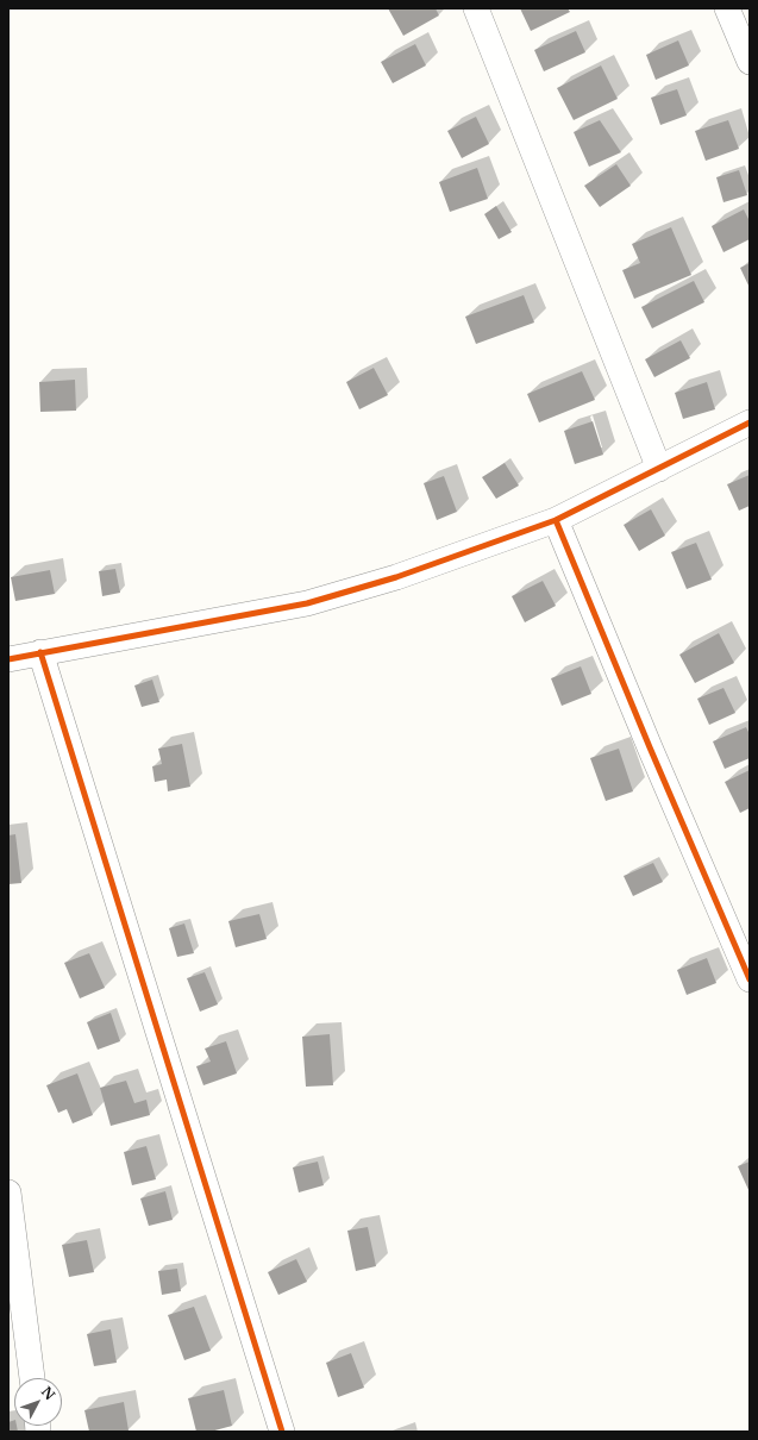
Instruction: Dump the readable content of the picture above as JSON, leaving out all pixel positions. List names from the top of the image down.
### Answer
{
  "north": "top right"
}
